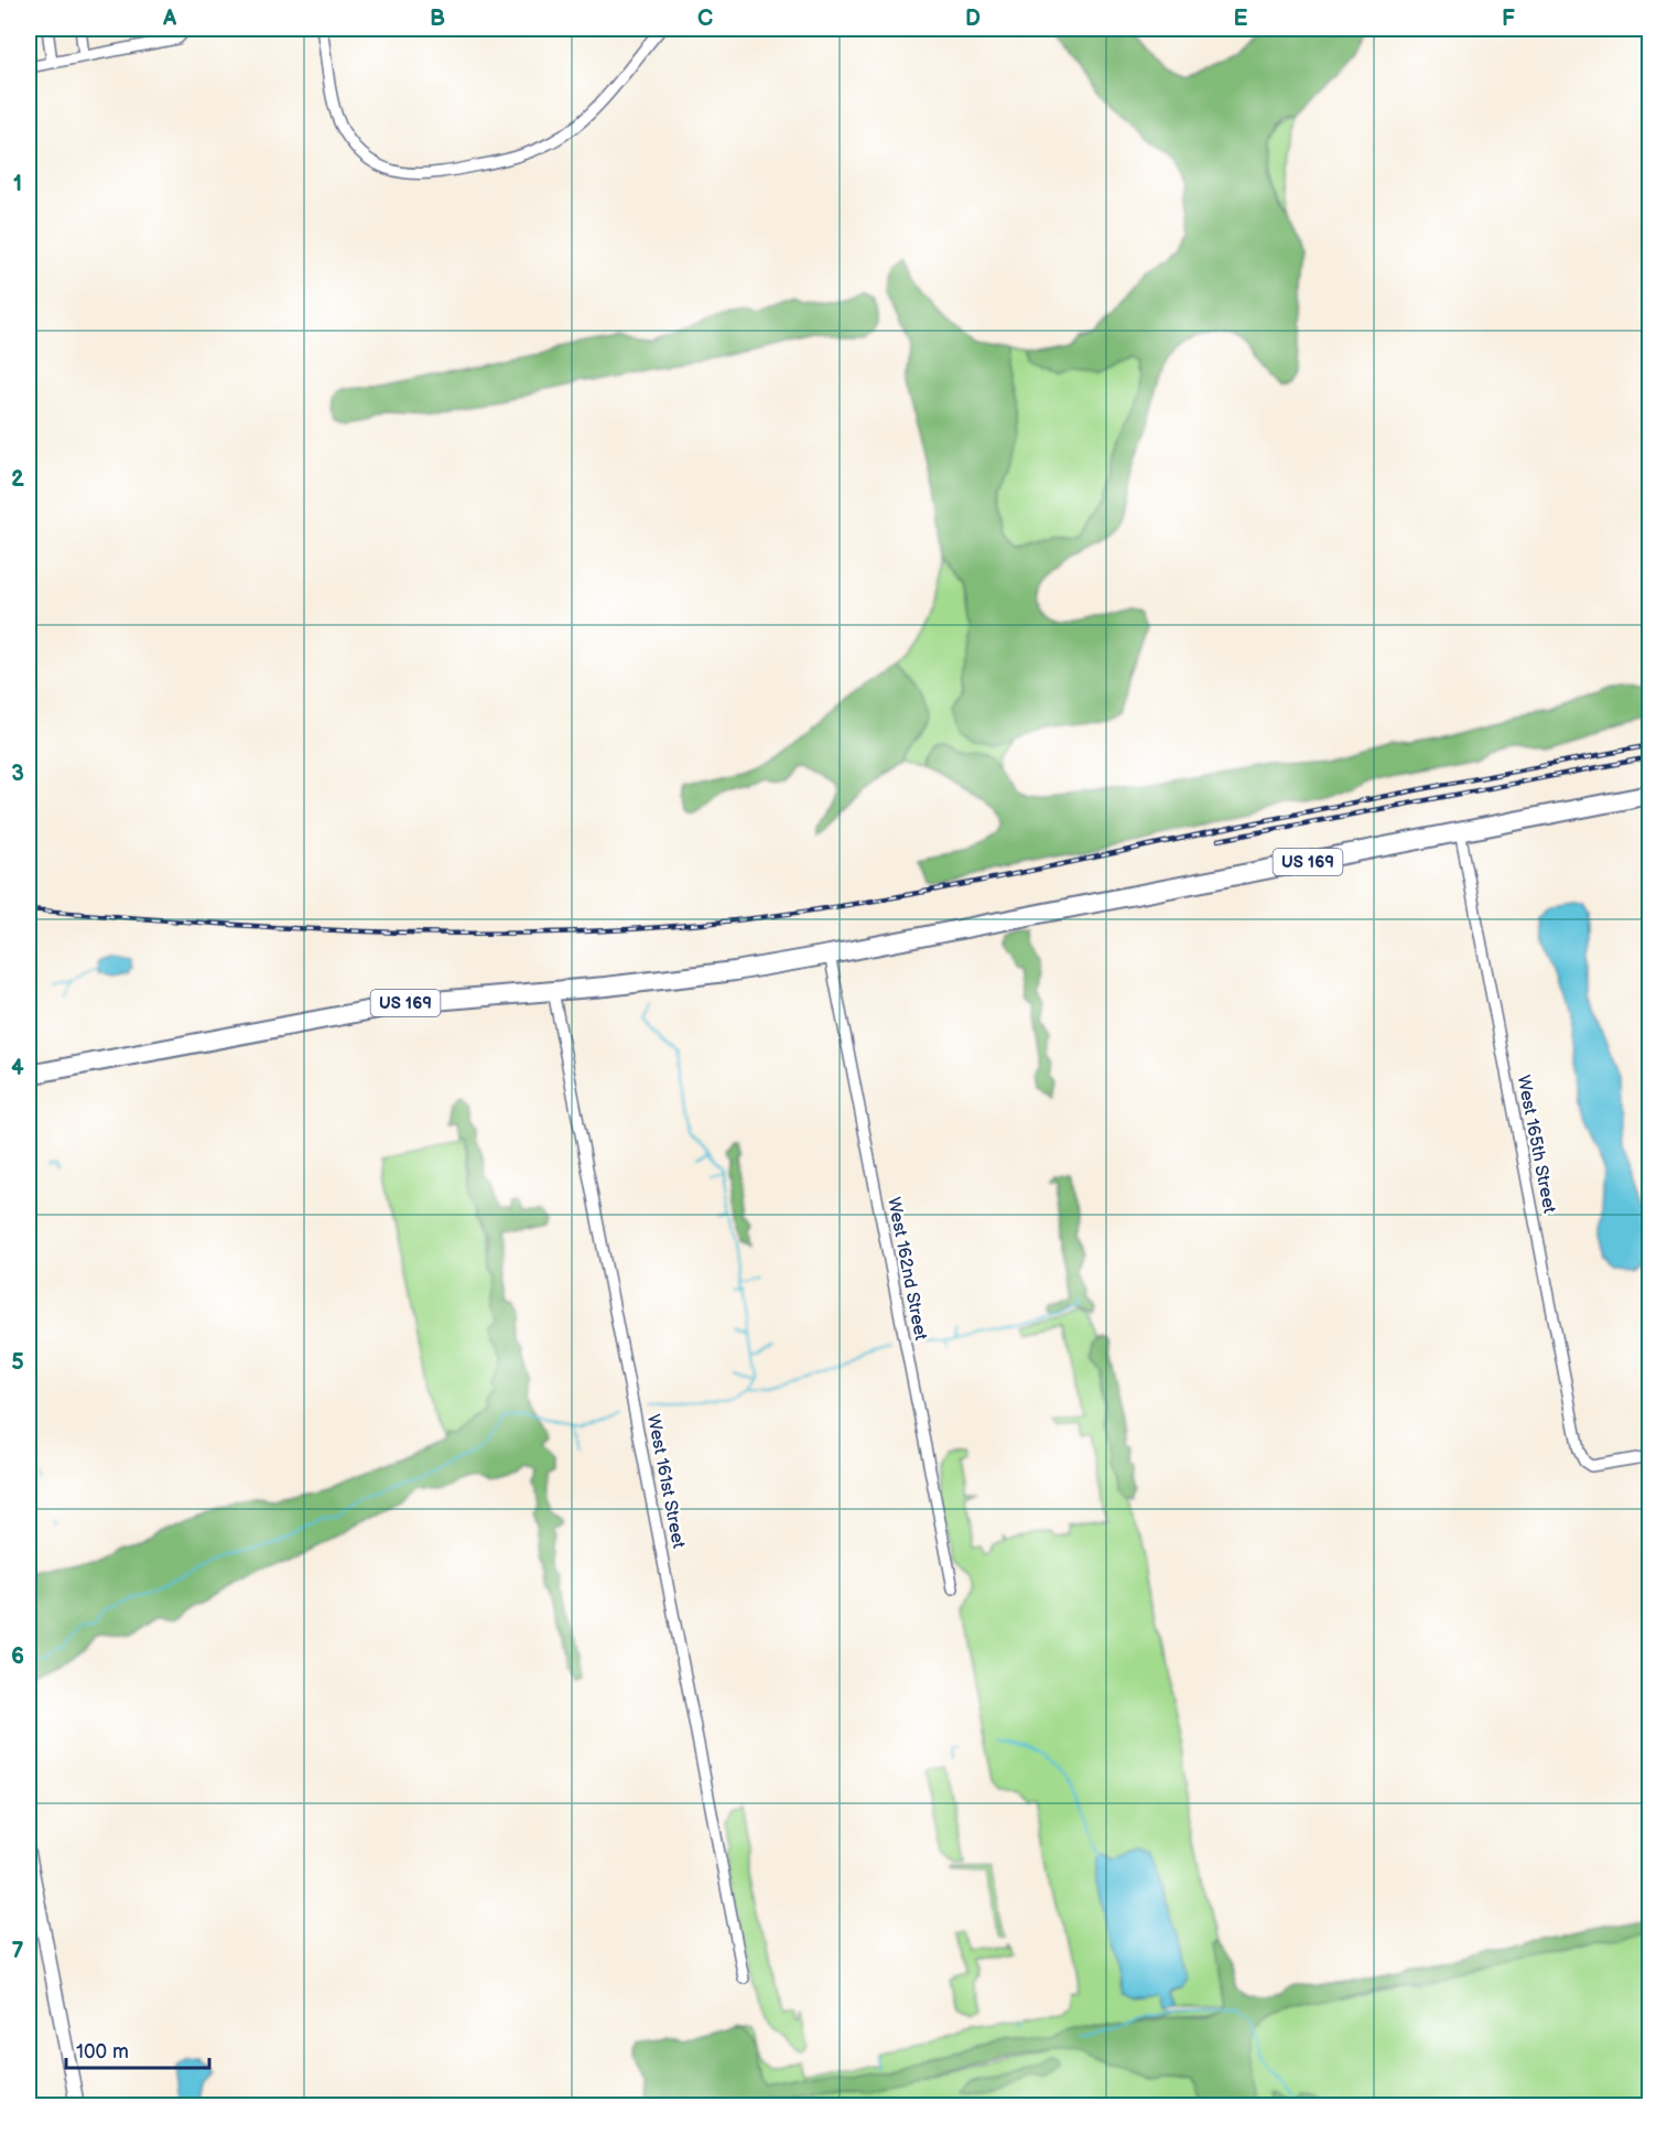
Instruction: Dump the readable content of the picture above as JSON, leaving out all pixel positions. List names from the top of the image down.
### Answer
{
  "streets": {
    "highway": ["US 169"],
    "street": ["West 165th Street", "West 162nd Street", "West 161st Street"]
  },
  "crossings": [
    ["US 169", "West 165th Street"],
    ["US 169", "West 162nd Street"],
    ["US 169", "West 161st Street"]
  ],
  "scale_bar": "100 m",
  "grid": {
    "columns": [
      "A",
      "B",
      "C",
      "D",
      "E",
      "F"
    ],
    "rows": [
      "1",
      "2",
      "3",
      "4",
      "5",
      "6",
      "7"
    ]
  }
}
